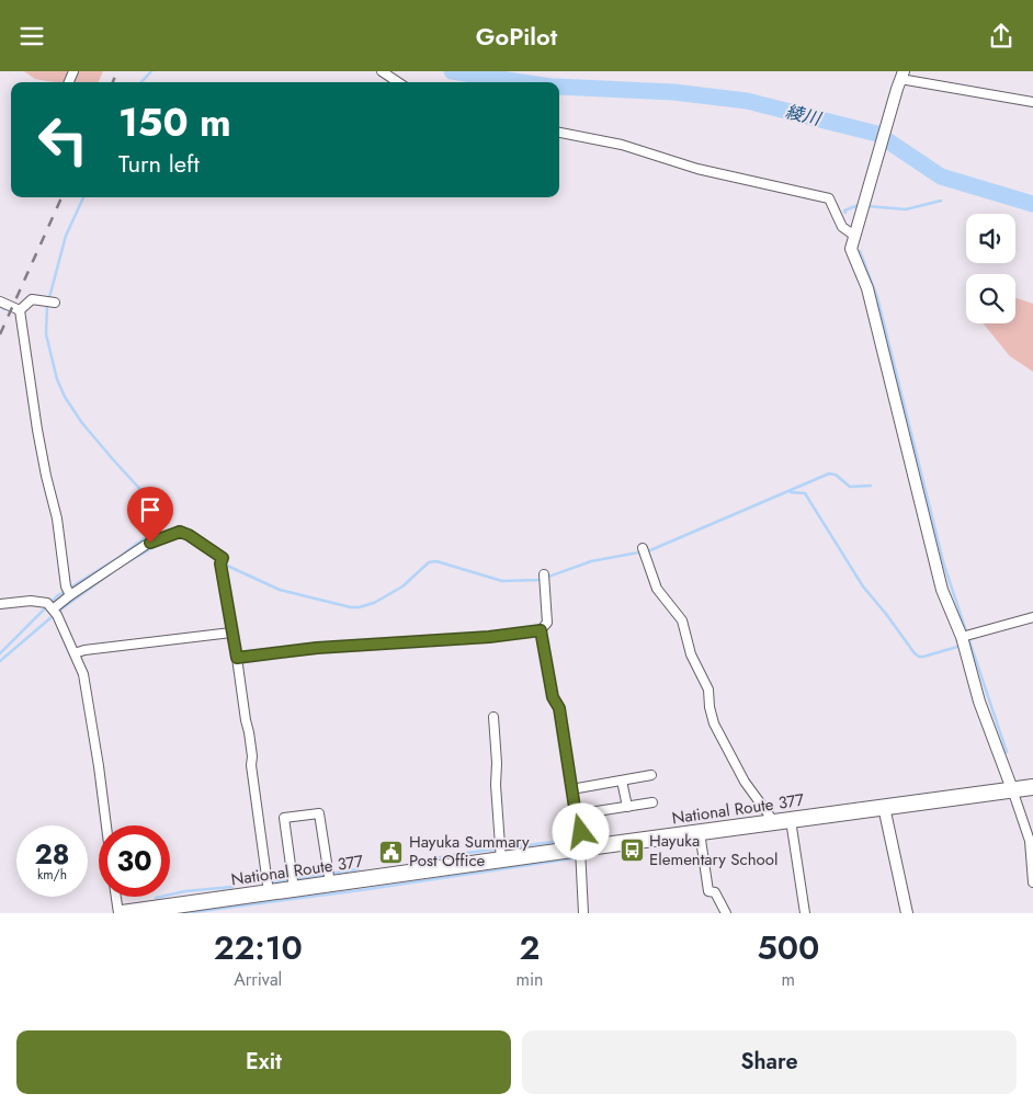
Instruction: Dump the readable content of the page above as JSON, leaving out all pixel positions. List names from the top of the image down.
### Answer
{
  "streets": {
    "highway": ["National Route 377"]
  },
  "water": ["綾川"],
  "places": {
    "bus stop": ["Hayuka Elementary School"],
    "public building": ["Hayuka Summary Post Office"]
  },
  "page": {
    "header": "GoPilot",
    "turn": ["150 m", "Turn left"],
    "speed": "28 km/h",
    "limit": "30",
    "eta": [
      "22:10",
      "Arrival",
      "2",
      "min",
      "500",
      "m"
    ],
    "buttons": ["Exit", "Share"]
  }
}
